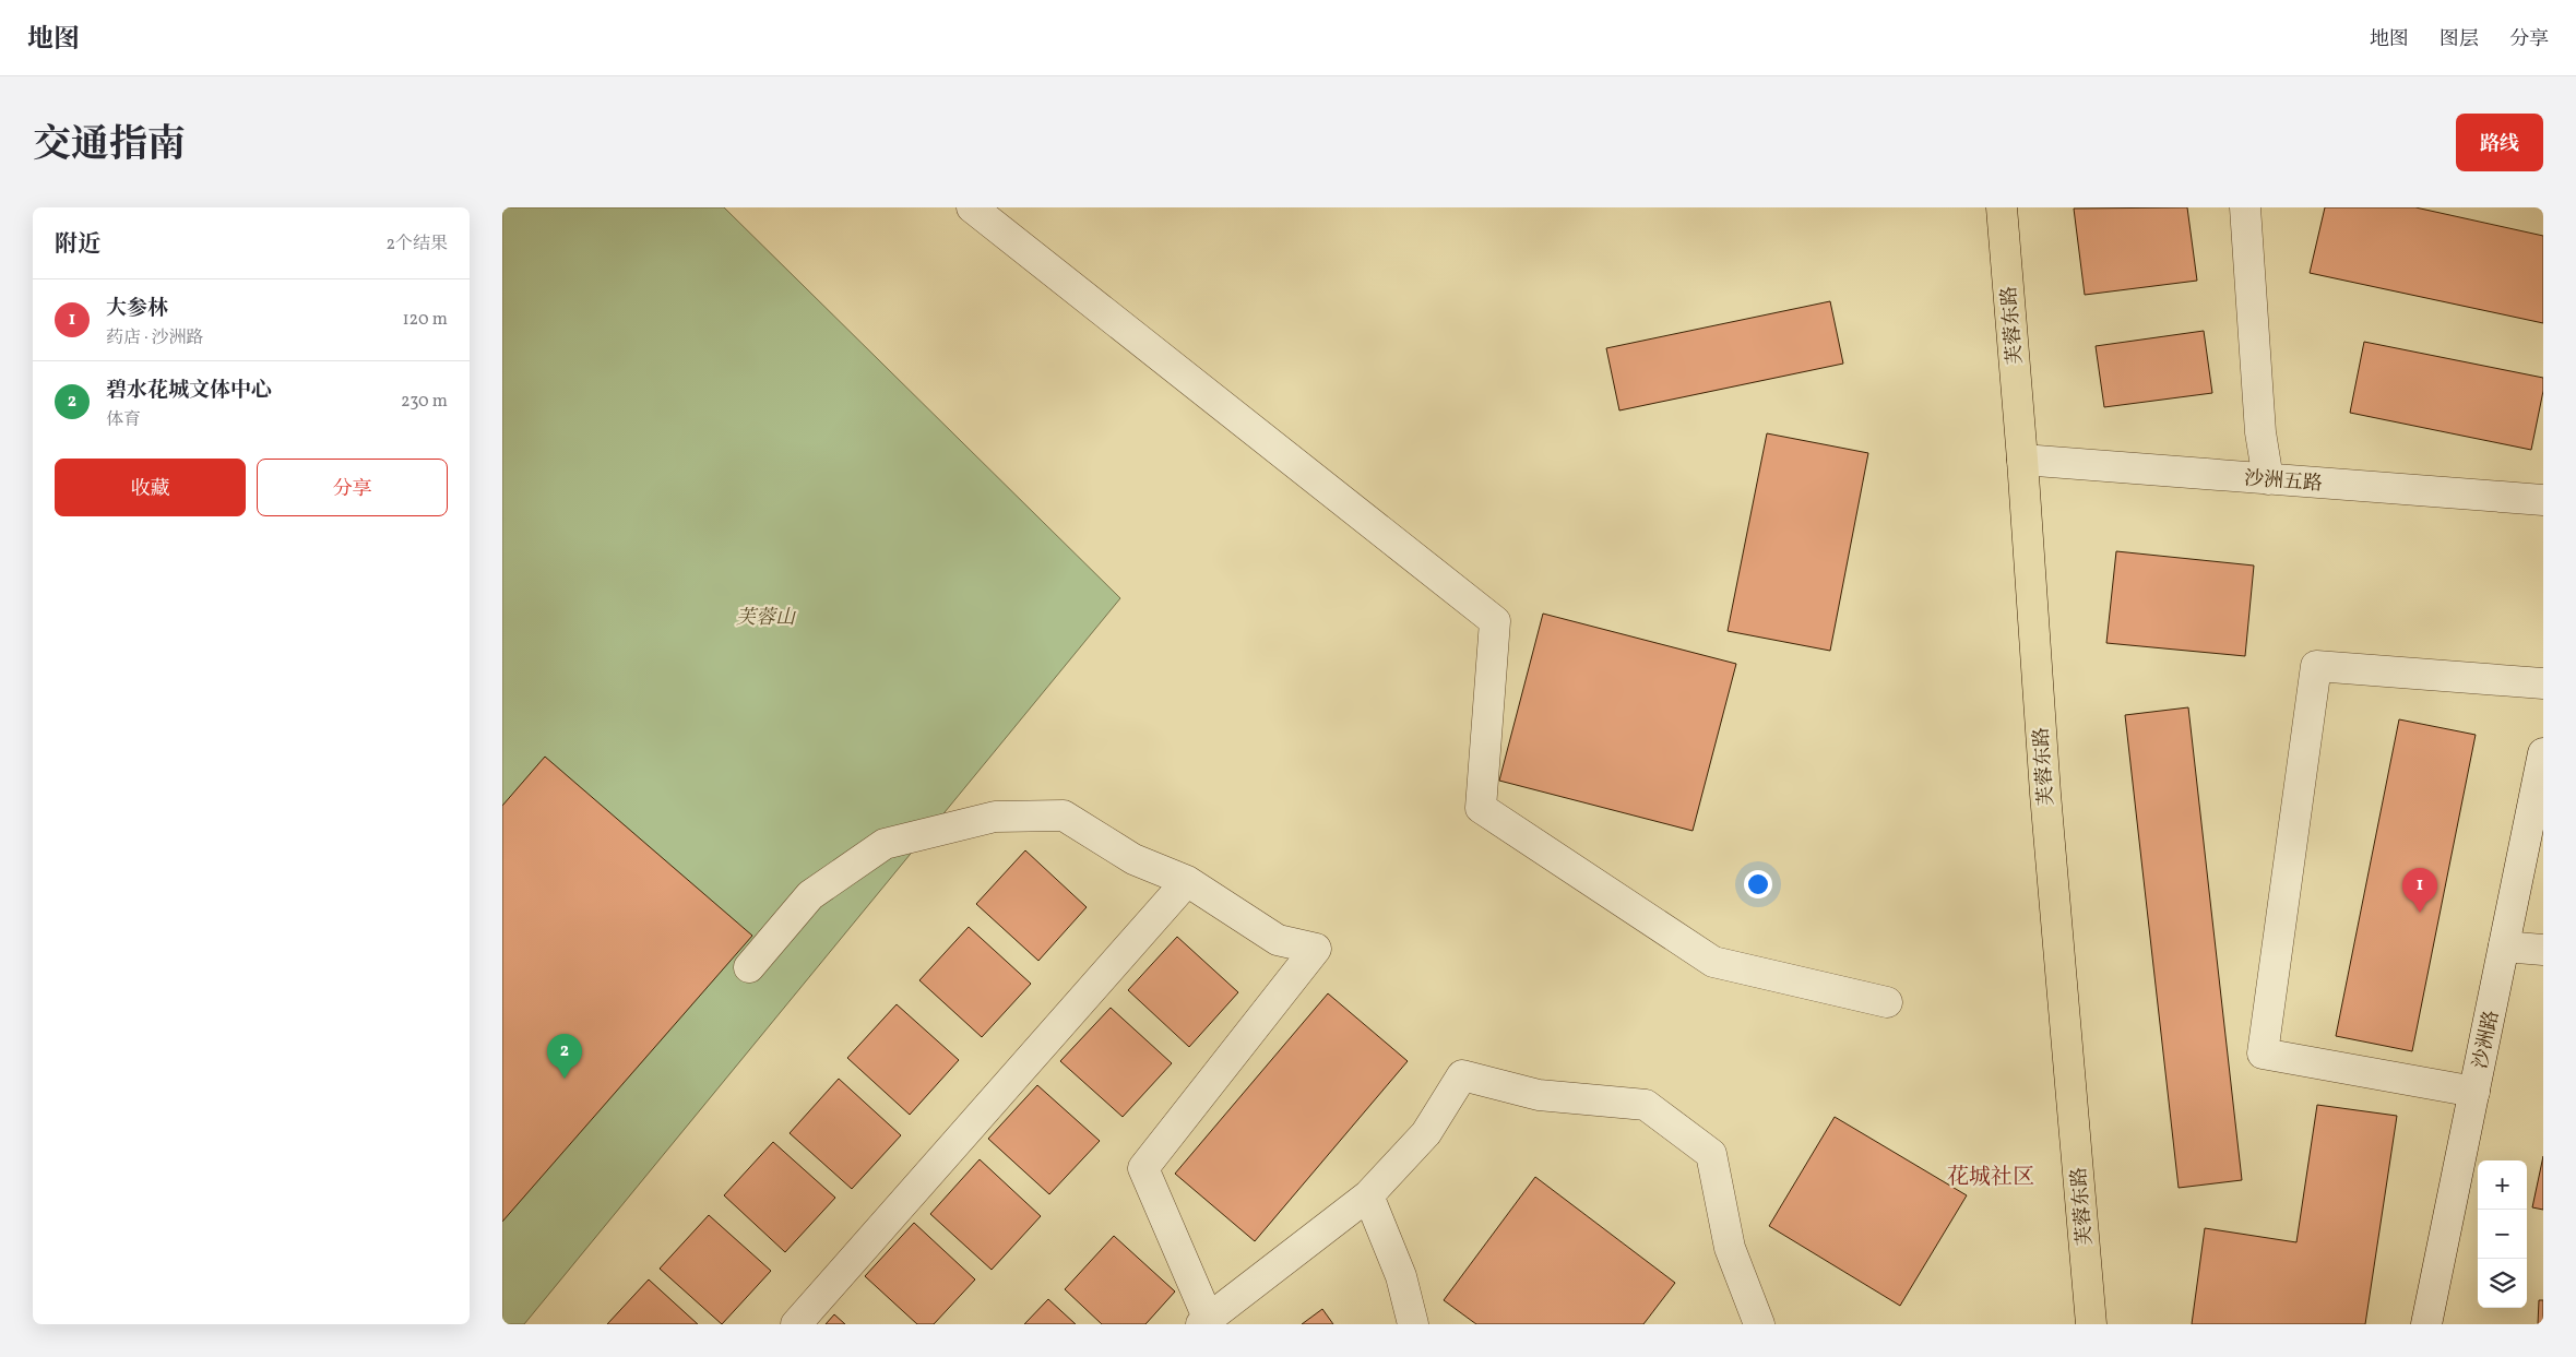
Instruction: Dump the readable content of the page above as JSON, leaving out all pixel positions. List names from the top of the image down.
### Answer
{
  "streets": {
    "main road": ["芙蓉东路"],
    "street": ["沙洲五路", "沙洲路"]
  },
  "crossings": [
    ["芙蓉东路", "沙洲五路"]
  ],
  "districts": ["花城社区"],
  "parks": ["芙蓉山"],
  "page": {
    "header": "地图",
    "nav": ["地图", "图层", "分享"],
    "title": "交通指南",
    "buttons": [
      "路线",
      ["收藏", "分享"]
    ],
    "heading": ["附近", "2个结果"],
    "list": [
      {
        "mark": "1",
        "name": "大参林",
        "note": "药店 · 沙洲路",
        "value": "120 m"
      },
      {
        "mark": "2",
        "name": "碧水花城文体中心",
        "note": "体育",
        "value": "230 m"
      }
    ],
    "pins": ["1", "2"],
    "map_buttons": ["+", "−"]
  }
}
